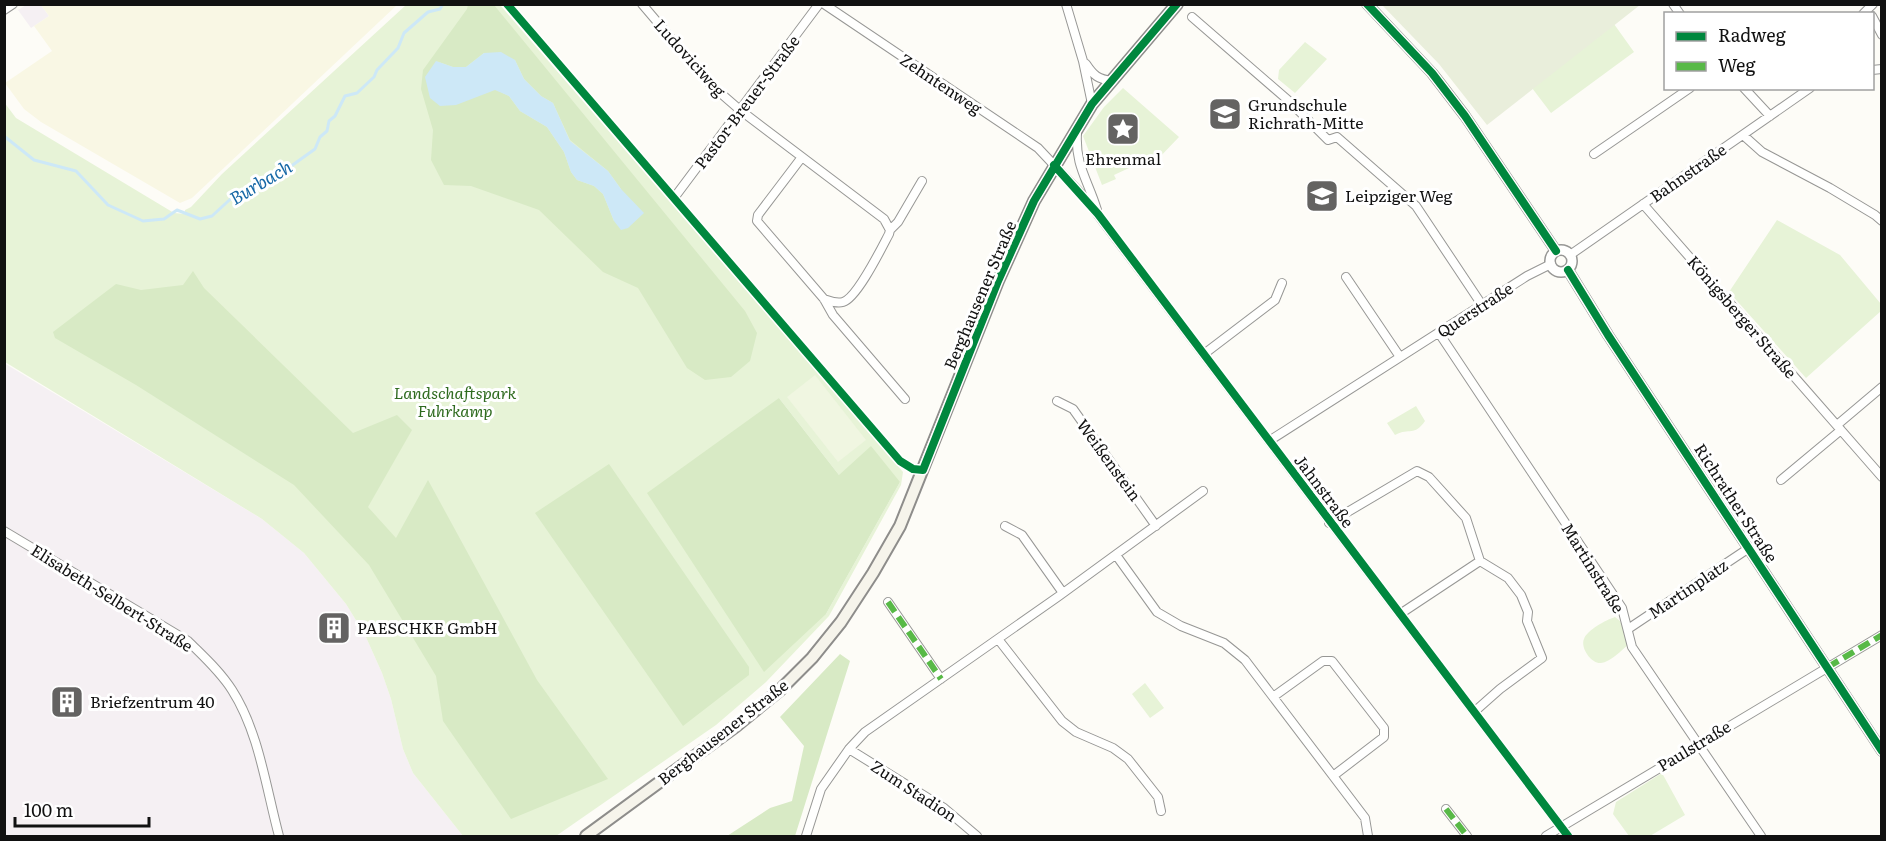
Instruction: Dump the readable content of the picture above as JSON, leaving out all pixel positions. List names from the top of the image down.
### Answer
{
  "streets": {
    "main road": ["Berghausener Straße"],
    "street": [
      "Ludoviciweg",
      "Zehntenweg",
      "Pastor-Breuer-Straße",
      "Bahnstraße",
      "Querstraße",
      "Königsberger Straße",
      "Weißenstein",
      "Jahnstraße",
      "Richrather Straße",
      "Martinstraße",
      "Martinplatz",
      "Elisabeth-Selbert-Straße",
      "Paulstraße",
      "Zum Stadion"
    ]
  },
  "crossings": [
    ["Ludoviciweg", "Pastor-Breuer-Straße"],
    ["Zehntenweg", "Berghausener Straße"],
    ["Zehntenweg", "Jahnstraße"],
    ["Bahnstraße", "Querstraße"],
    ["Bahnstraße", "Königsberger Straße"],
    ["Bahnstraße", "Richrather Straße"],
    ["Berghausener Straße", "Jahnstraße"],
    ["Querstraße", "Jahnstraße"],
    ["Querstraße", "Richrather Straße"],
    ["Querstraße", "Martinstraße"],
    ["Jahnstraße", "Paulstraße"],
    ["Richrather Straße", "Martinplatz"],
    ["Richrather Straße", "Paulstraße"],
    ["Martinstraße", "Martinplatz"],
    ["Martinstraße", "Paulstraße"]
  ],
  "water": ["Burbach"],
  "parks": ["Landschaftspark Fuhrkamp"],
  "places": {
    "school or university": ["Grundschule Richrath-Mitte", "Leipziger Weg"],
    "place": ["Ehrenmal"],
    "building": ["PAESCHKE GmbH", "Briefzentrum 40"]
  },
  "legend": ["Radweg", "Weg"],
  "scale_bar": "100 m"
}
